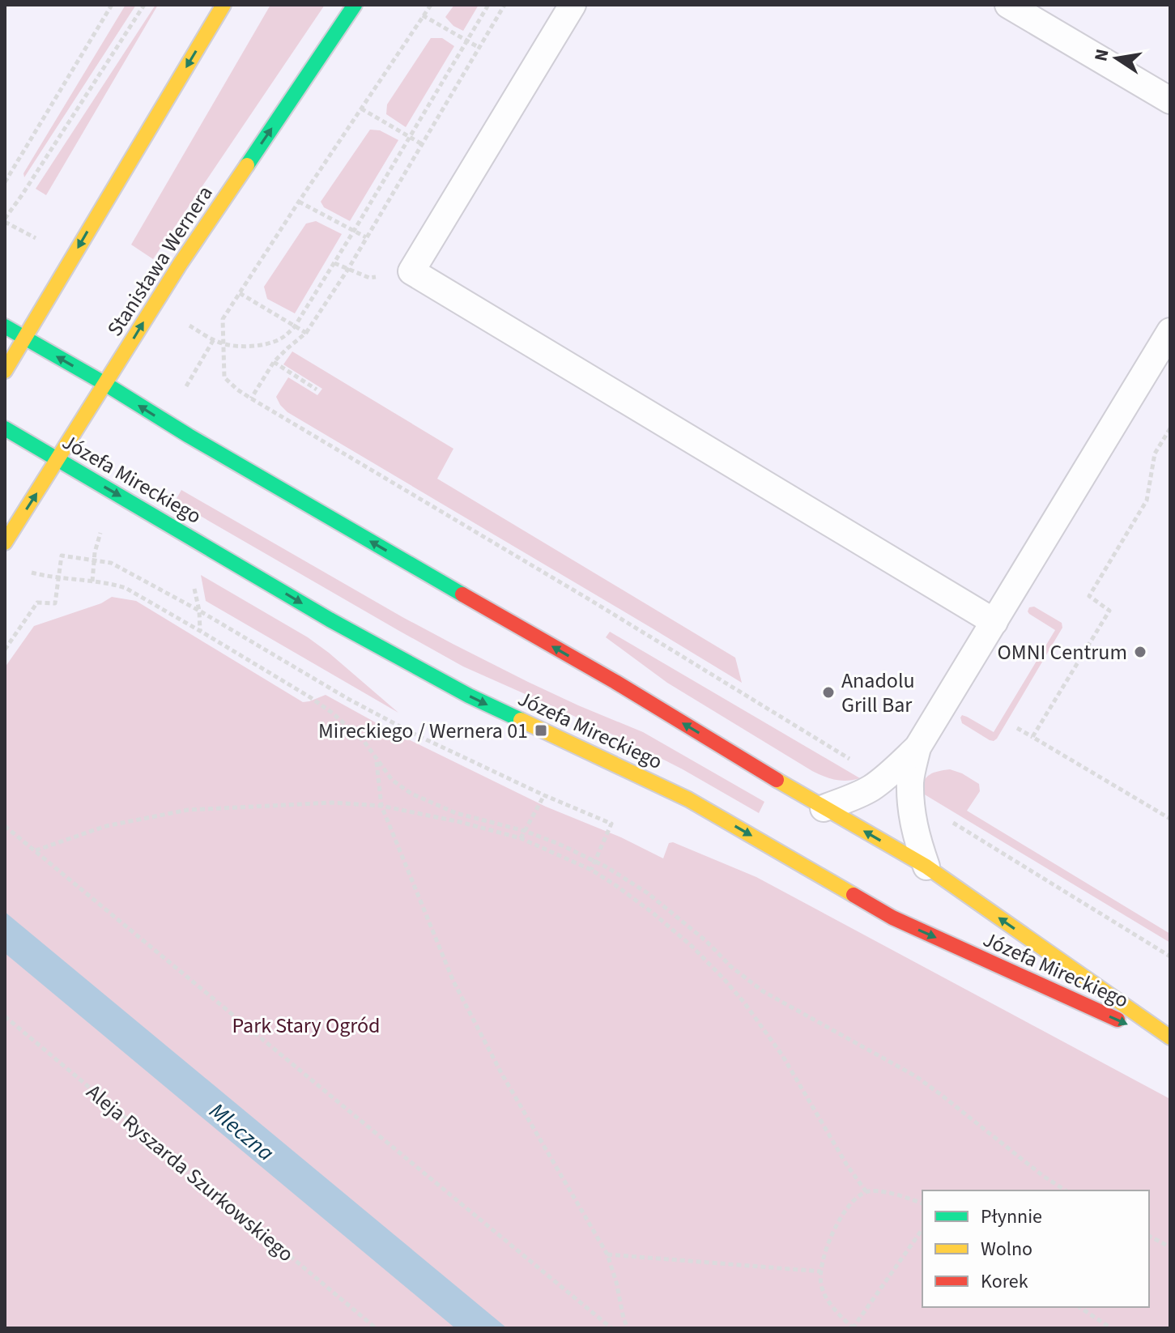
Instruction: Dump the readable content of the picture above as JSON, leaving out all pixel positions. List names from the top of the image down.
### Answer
{
  "streets": {
    "main road": ["Stanisława Wernera", "Józefa Mireckiego"],
    "path": ["Aleja Ryszarda Szurkowskiego"]
  },
  "crossings": [
    ["Stanisława Wernera", "Józefa Mireckiego"]
  ],
  "water": ["Mleczna"],
  "parks": ["Park Stary Ogród"],
  "places": {
    "other": ["OMNI Centrum", "Anadolu Grill Bar"],
    "transit": ["Mireckiego / Wernera 01"]
  },
  "legend": ["Płynnie", "Wolno", "Korek"],
  "north": "left"
}
